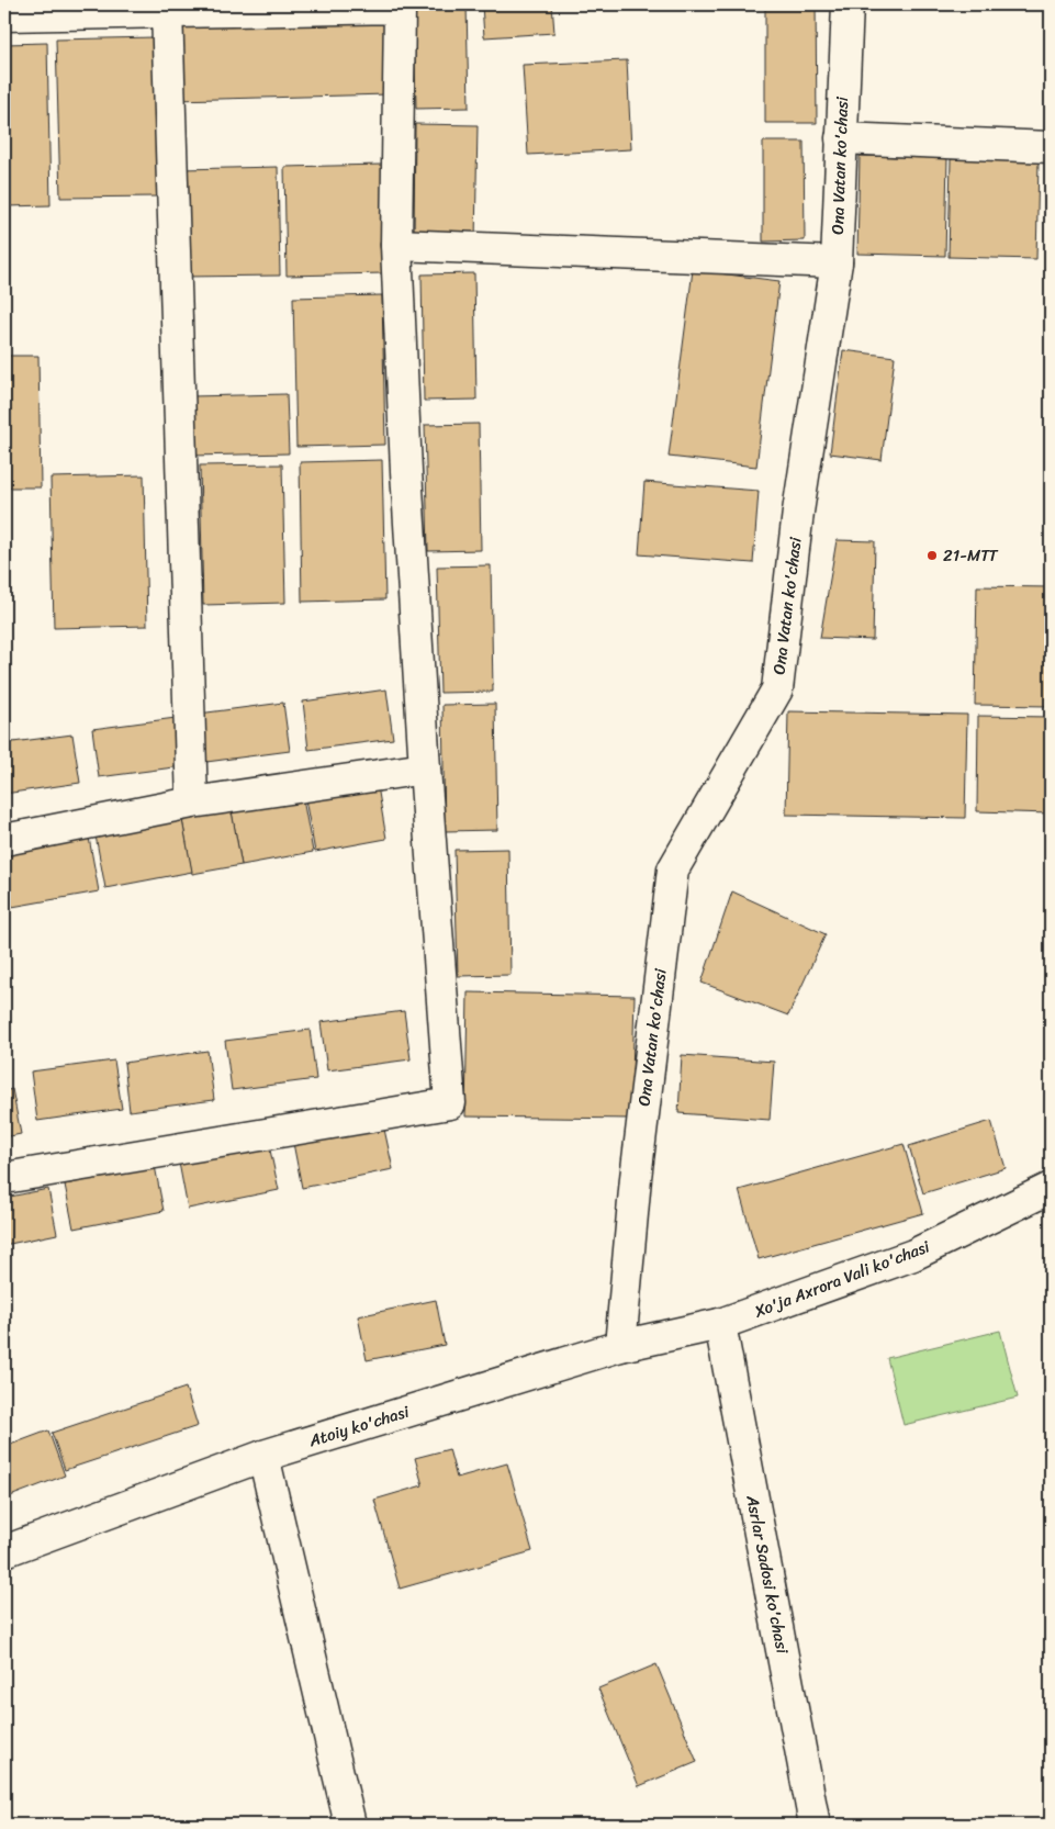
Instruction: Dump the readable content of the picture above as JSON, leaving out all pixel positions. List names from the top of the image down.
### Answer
{
  "streets": {
    "street": [
      "Ona Vatan ko'chasi",
      "Xo'ja Axrora Vali ko'chasi",
      "Atoiy ko'chasi",
      "Asrlar Sadosi ko'chasi"
    ]
  },
  "crossings": [
    ["Ona Vatan ko'chasi", "Atoiy ko'chasi"],
    ["Xo'ja Axrora Vali ko'chasi", "Atoiy ko'chasi"],
    ["Xo'ja Axrora Vali ko'chasi", "Asrlar Sadosi ko'chasi"],
    ["Atoiy ko'chasi", "Asrlar Sadosi ko'chasi"]
  ],
  "places": ["21-MTT"]
}
